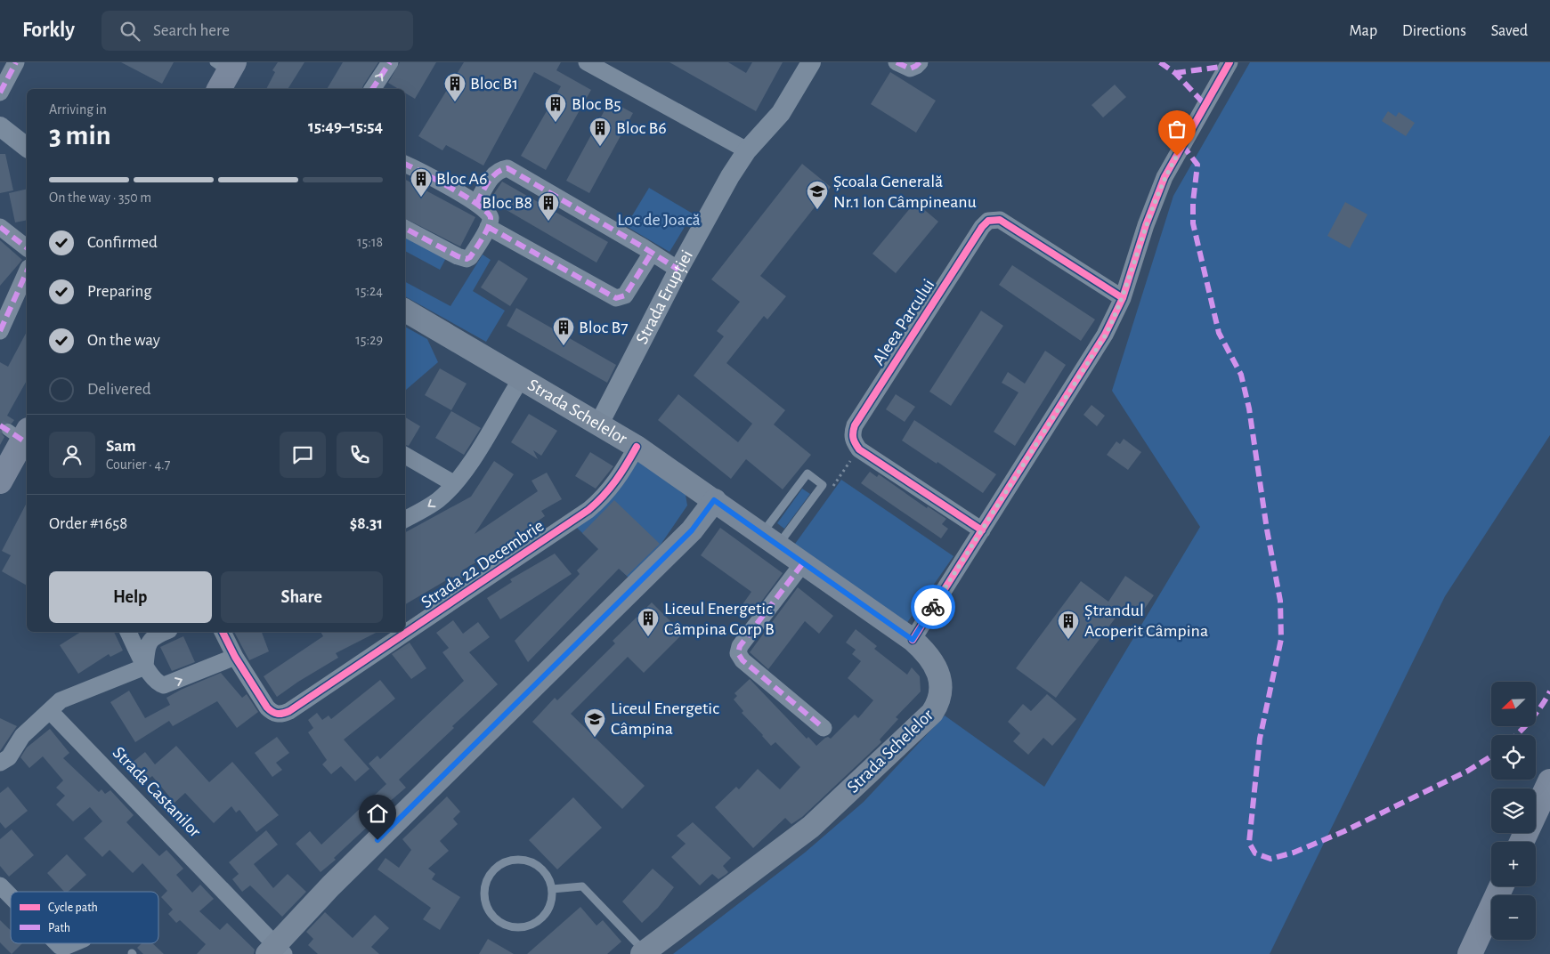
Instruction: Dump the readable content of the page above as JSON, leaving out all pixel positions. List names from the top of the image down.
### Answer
{
  "streets": {
    "main road": ["Strada Schelelor"],
    "street": [
      "Strada Erupției",
      "Aleea Parcului",
      "Strada 22 Decembrie",
      "Strada Castanilor"
    ]
  },
  "crossings": [
    ["Strada Erupției", "Strada Schelelor"],
    ["Strada Schelelor", "Strada 22 Decembrie"]
  ],
  "parks": ["Loc de Joacă"],
  "places": {
    "building": [
      "Bloc B1",
      "Bloc B5",
      "Bloc B6",
      "Bloc A6",
      "Bloc B8",
      "Bloc B7",
      "Liceul Energetic Câmpina Corp B",
      "Ștrandul Acoperit Câmpina"
    ],
    "school or university": ["Școala Generală Nr.1 Ion Câmpineanu", "Liceul Energetic Câmpina"]
  },
  "legend": ["Cycle path", "Path"],
  "north": "bottom left",
  "page": {
    "header": "Forkly",
    "search": "Search here",
    "nav": ["Map", "Directions", "Saved"],
    "heading": ["3 min", "Arriving in", "15:49–15:54"],
    "panel": [
      "Sam",
      "Courier · 4.7",
      "Order #1658",
      "$8.31"
    ],
    "bar": "On the way · 350 m",
    "list": [
      ["Confirmed", "15:18"],
      ["Preparing", "15:24"],
      ["On the way", "15:29"],
      "Delivered"
    ],
    "buttons": ["Help", "Share"],
    "map_buttons": ["+", "−"]
  }
}
